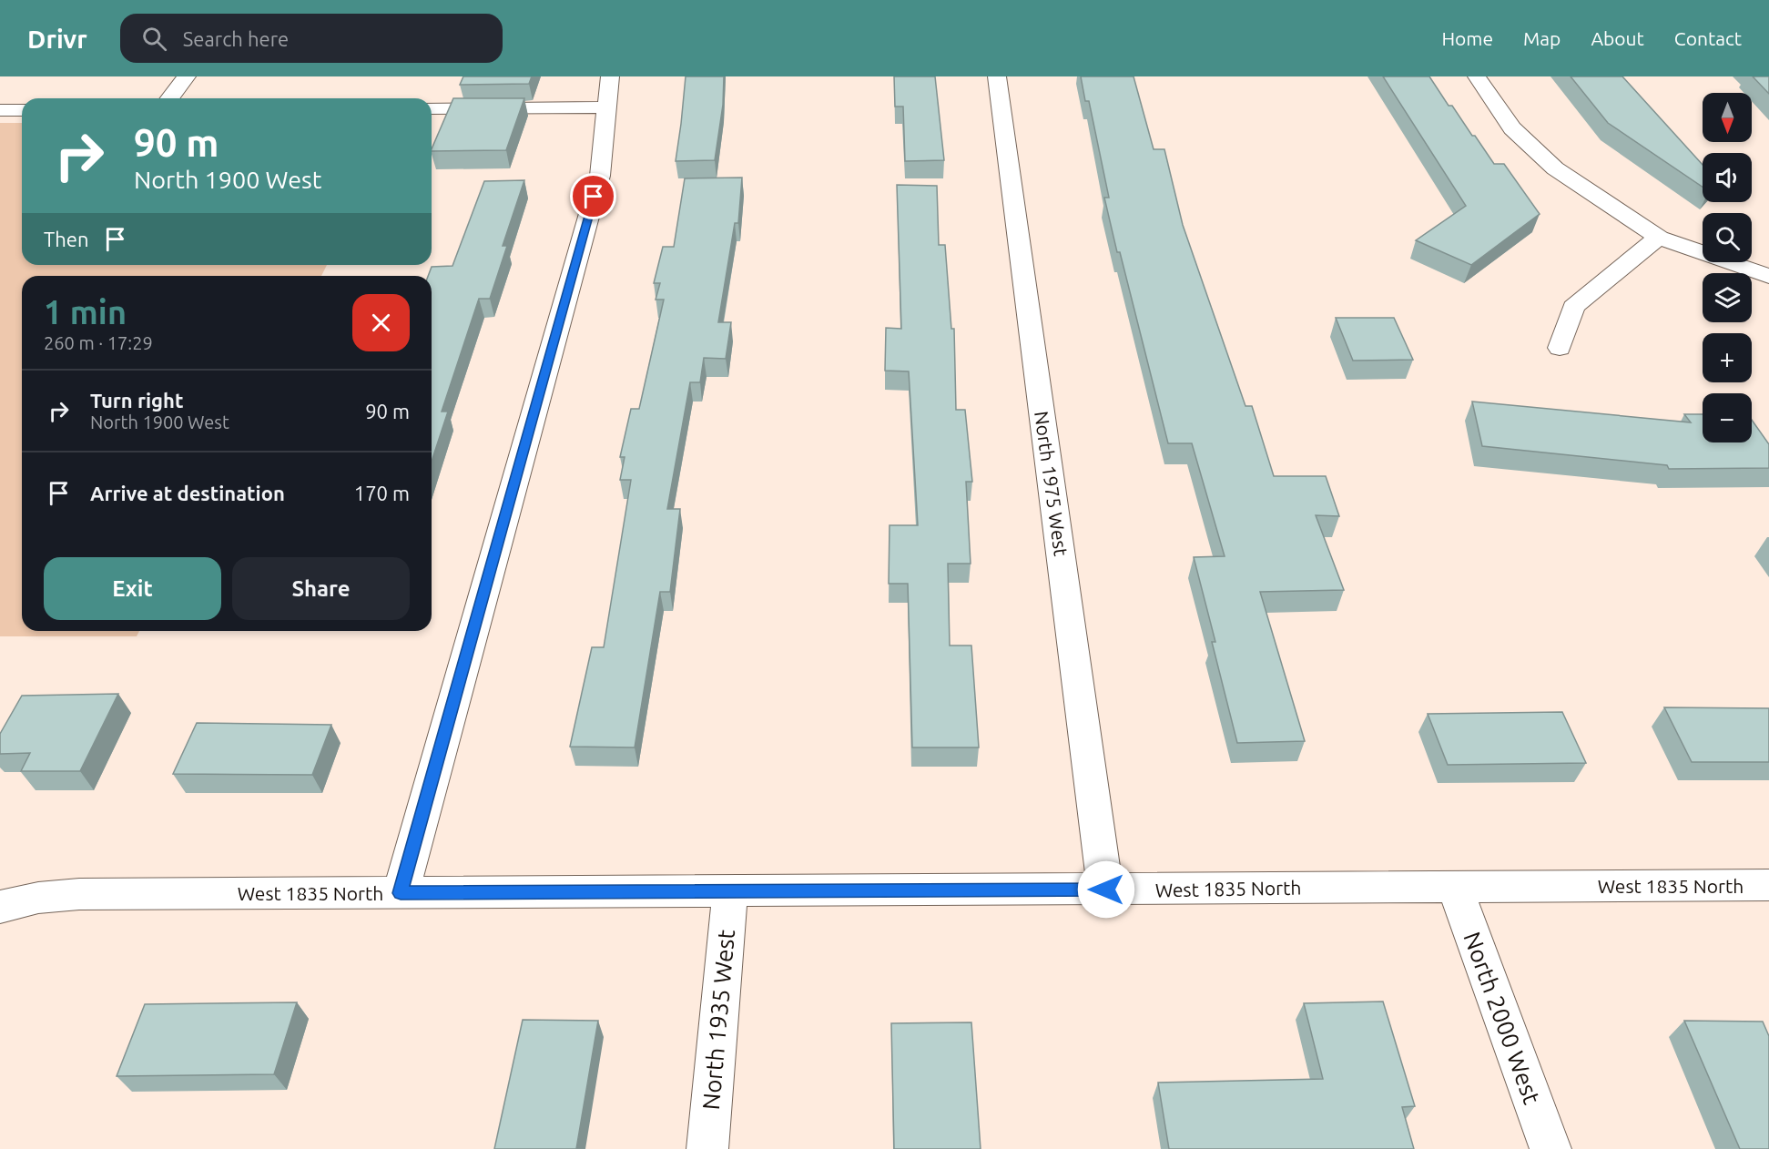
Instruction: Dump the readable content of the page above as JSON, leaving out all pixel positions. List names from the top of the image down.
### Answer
{
  "streets": {
    "street": [
      "North 1975 West",
      "West 1835 North",
      "North 2000 West",
      "North 1935 West"
    ]
  },
  "crossings": [
    ["North 1975 West", "West 1835 North"],
    ["West 1835 North", "North 2000 West"],
    ["West 1835 North", "North 1935 West"]
  ],
  "north": "bottom",
  "page": {
    "header": "Drivr",
    "search": "Search here",
    "nav": [
      "Home",
      "Map",
      "About",
      "Contact"
    ],
    "map_buttons": ["+", "−"],
    "turn": ["90 m", "North 1900 West"],
    "then": "Then",
    "heading": ["1 min", "260 m · 17:29"],
    "list": [
      {
        "name": "Turn right",
        "note": "North 1900 West",
        "value": "90 m"
      },
      {
        "name": "Arrive at destination",
        "value": "170 m"
      }
    ],
    "buttons": ["Exit", "Share"]
  }
}
